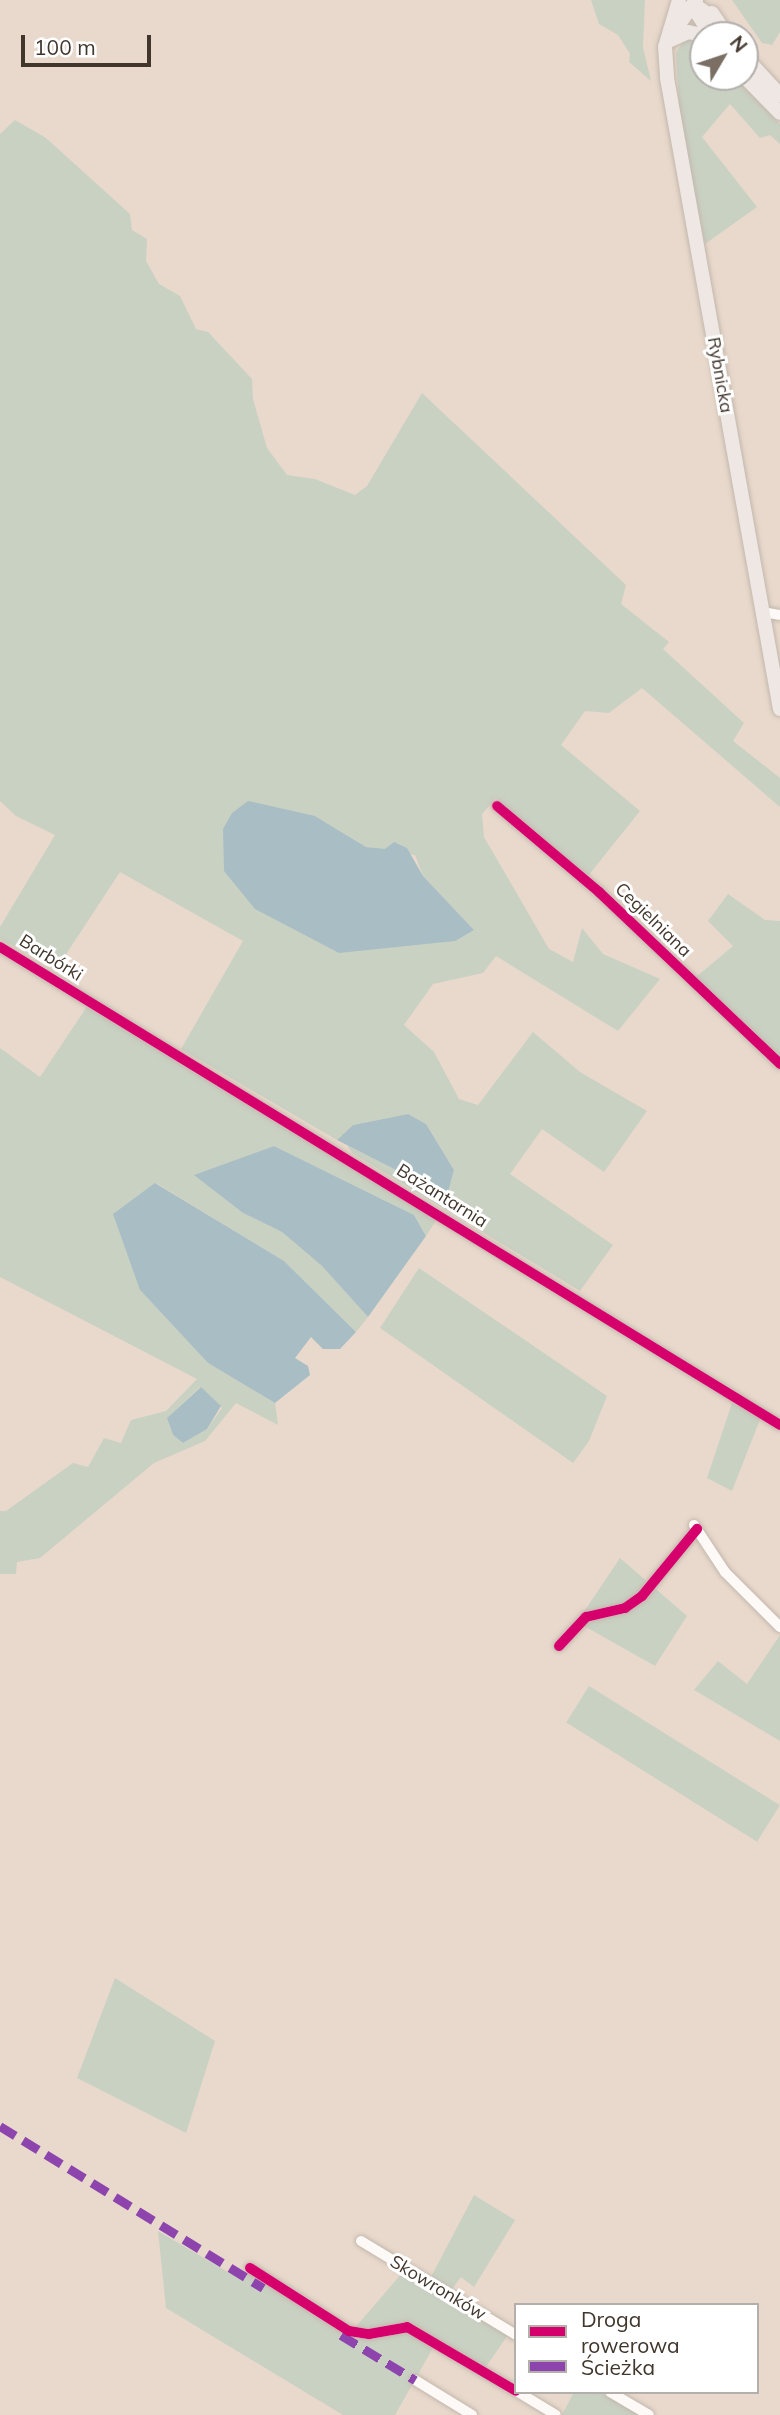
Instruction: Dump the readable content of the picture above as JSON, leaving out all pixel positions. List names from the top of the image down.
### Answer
{
  "streets": {
    "main road": ["Rybnicka"],
    "street": [
      "Cegielniana",
      "Barbórki",
      "Bażantarnia",
      "Skowronków"
    ]
  },
  "crossings": [
    ["Barbórki", "Bażantarnia"]
  ],
  "legend": ["Droga rowerowa", "Ścieżka"],
  "scale_bar": "100 m",
  "north": "top right"
}
